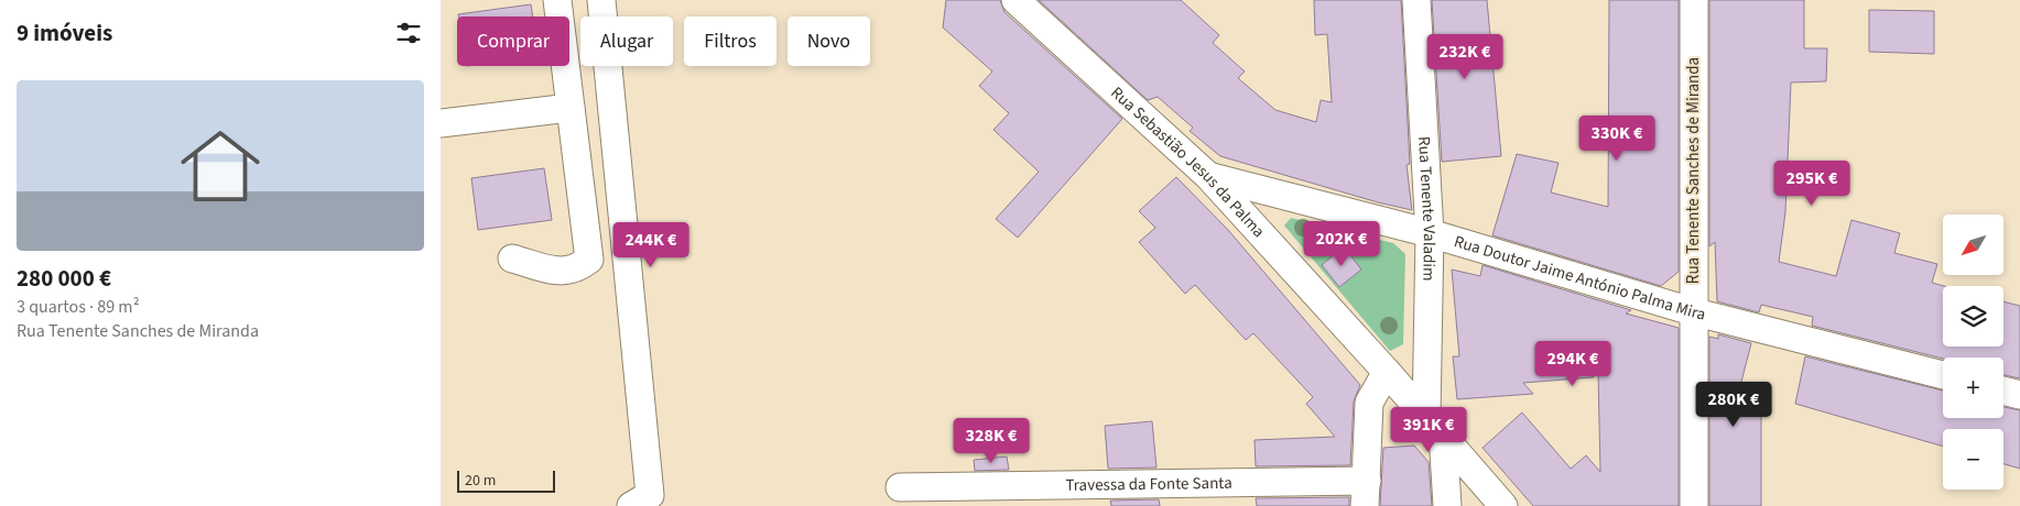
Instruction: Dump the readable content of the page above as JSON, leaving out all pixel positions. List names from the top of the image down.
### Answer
{
  "streets": {
    "street": [
      "Rua Sebastião Jesus da Palma",
      "Rua Tenente Sanches de Miranda",
      "Rua Tenente Valadim",
      "Rua Doutor Jaime António Palma Mira",
      "Travessa da Fonte Santa"
    ]
  },
  "crossings": [
    ["Rua Sebastião Jesus da Palma", "Rua Tenente Valadim"],
    ["Rua Sebastião Jesus da Palma", "Rua Doutor Jaime António Palma Mira"],
    ["Rua Tenente Sanches de Miranda", "Rua Doutor Jaime António Palma Mira"],
    ["Rua Tenente Valadim", "Rua Doutor Jaime António Palma Mira"]
  ],
  "scale_bar": "20 m",
  "north": "bottom left",
  "page": {
    "heading": "9 imóveis",
    "chip": [
      "Comprar",
      "Alugar",
      "Filtros",
      "Novo"
    ],
    "price": [
      "232K €",
      "330K €",
      "295K €",
      "202K €",
      "244K €",
      "294K €",
      "280K €",
      "391K €",
      "328K €"
    ],
    "list": [
      {
        "name": "280 000 €",
        "note": "3 quartos · 89 m² · Rua Tenente Sanches de Miranda"
      }
    ],
    "map_buttons": ["+", "−"],
    "scale": "20 m"
  }
}
